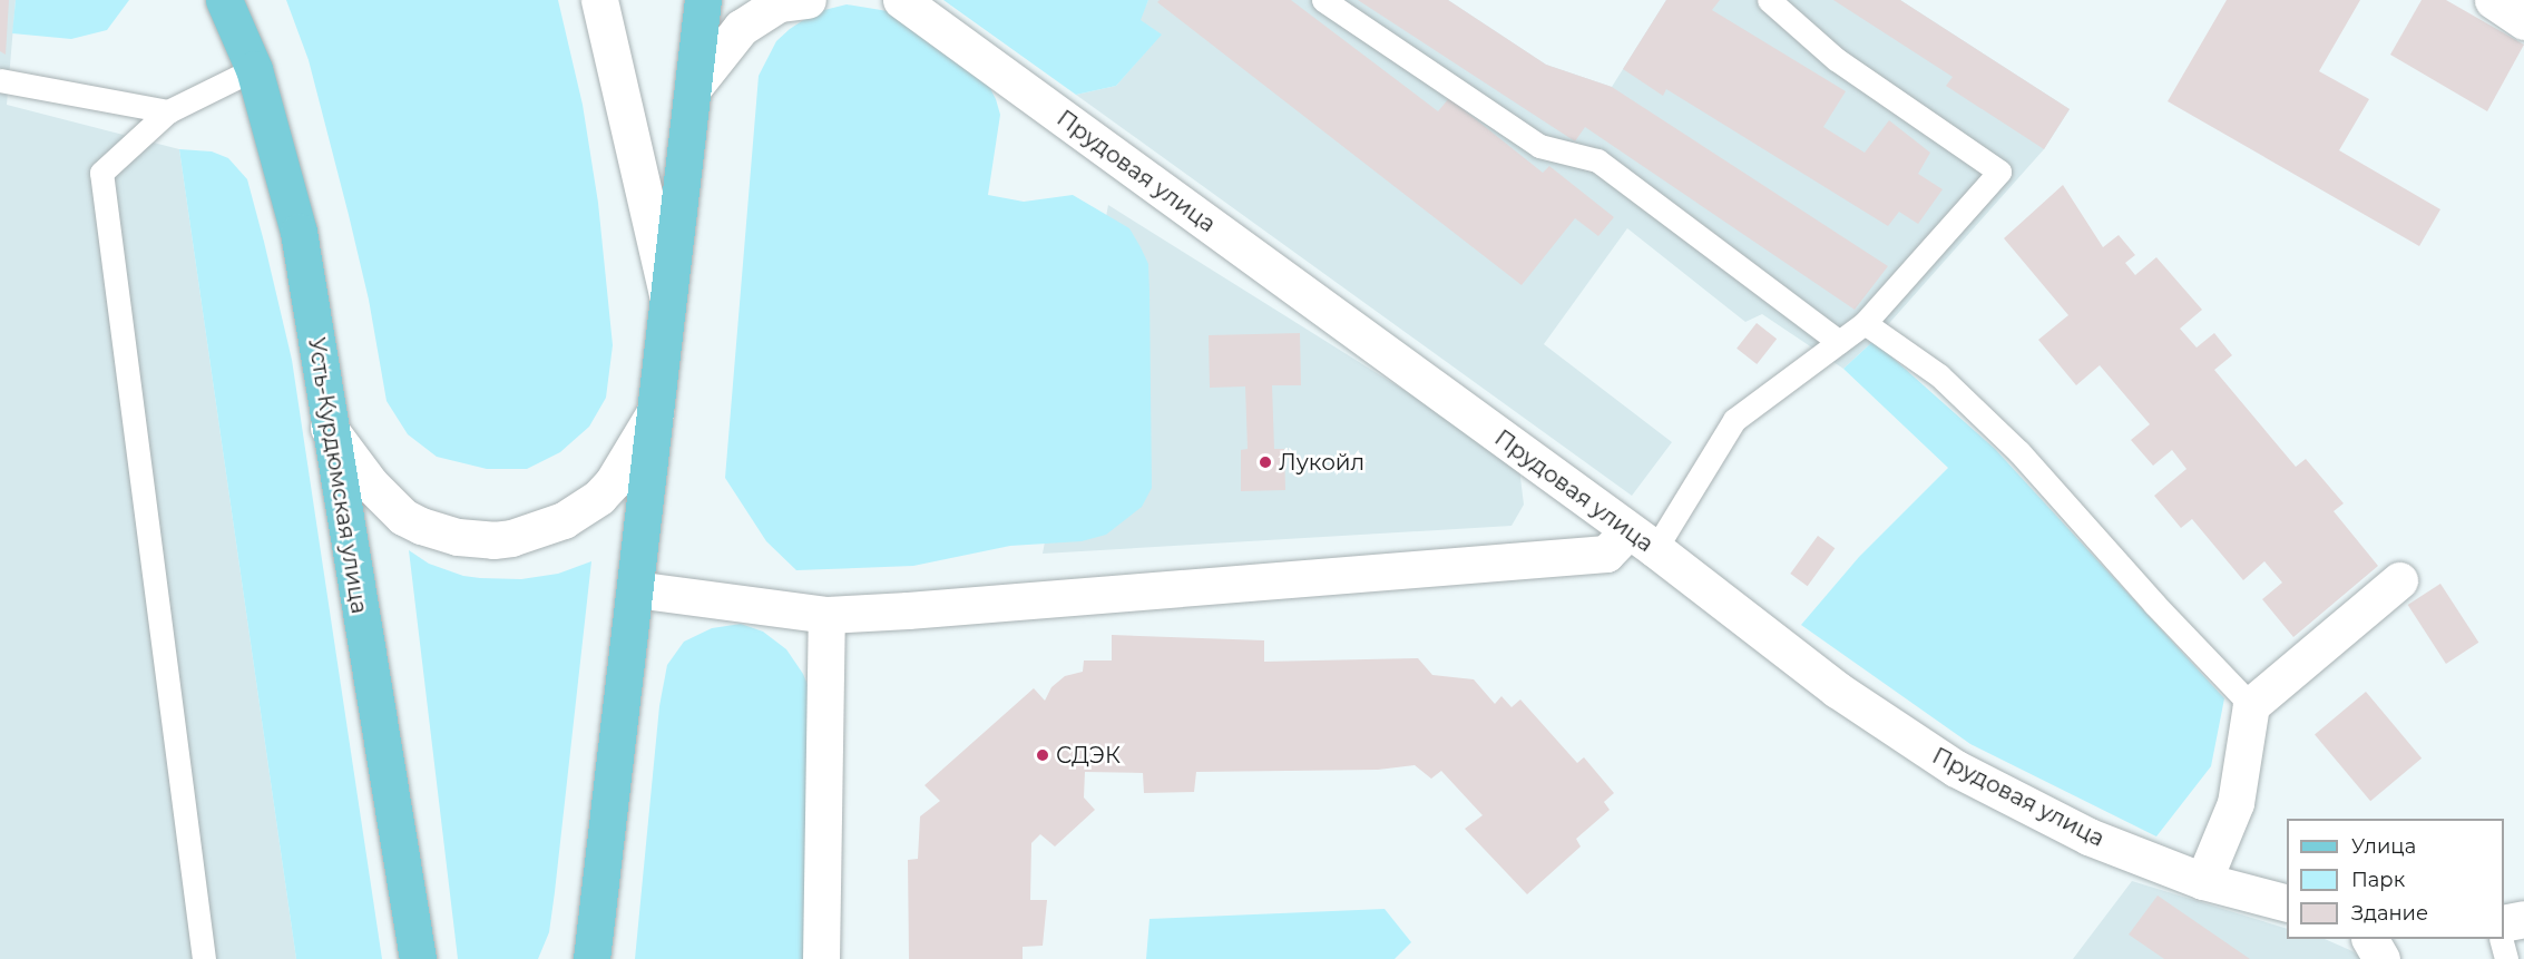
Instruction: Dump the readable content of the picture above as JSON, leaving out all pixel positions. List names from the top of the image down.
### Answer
{
  "streets": {
    "main road": ["Прудовая улица", "Усть-Курдюмская улица"]
  },
  "places": ["Лукойл", "СДЭК"],
  "legend": ["Улица", "Парк", "Здание"]
}
